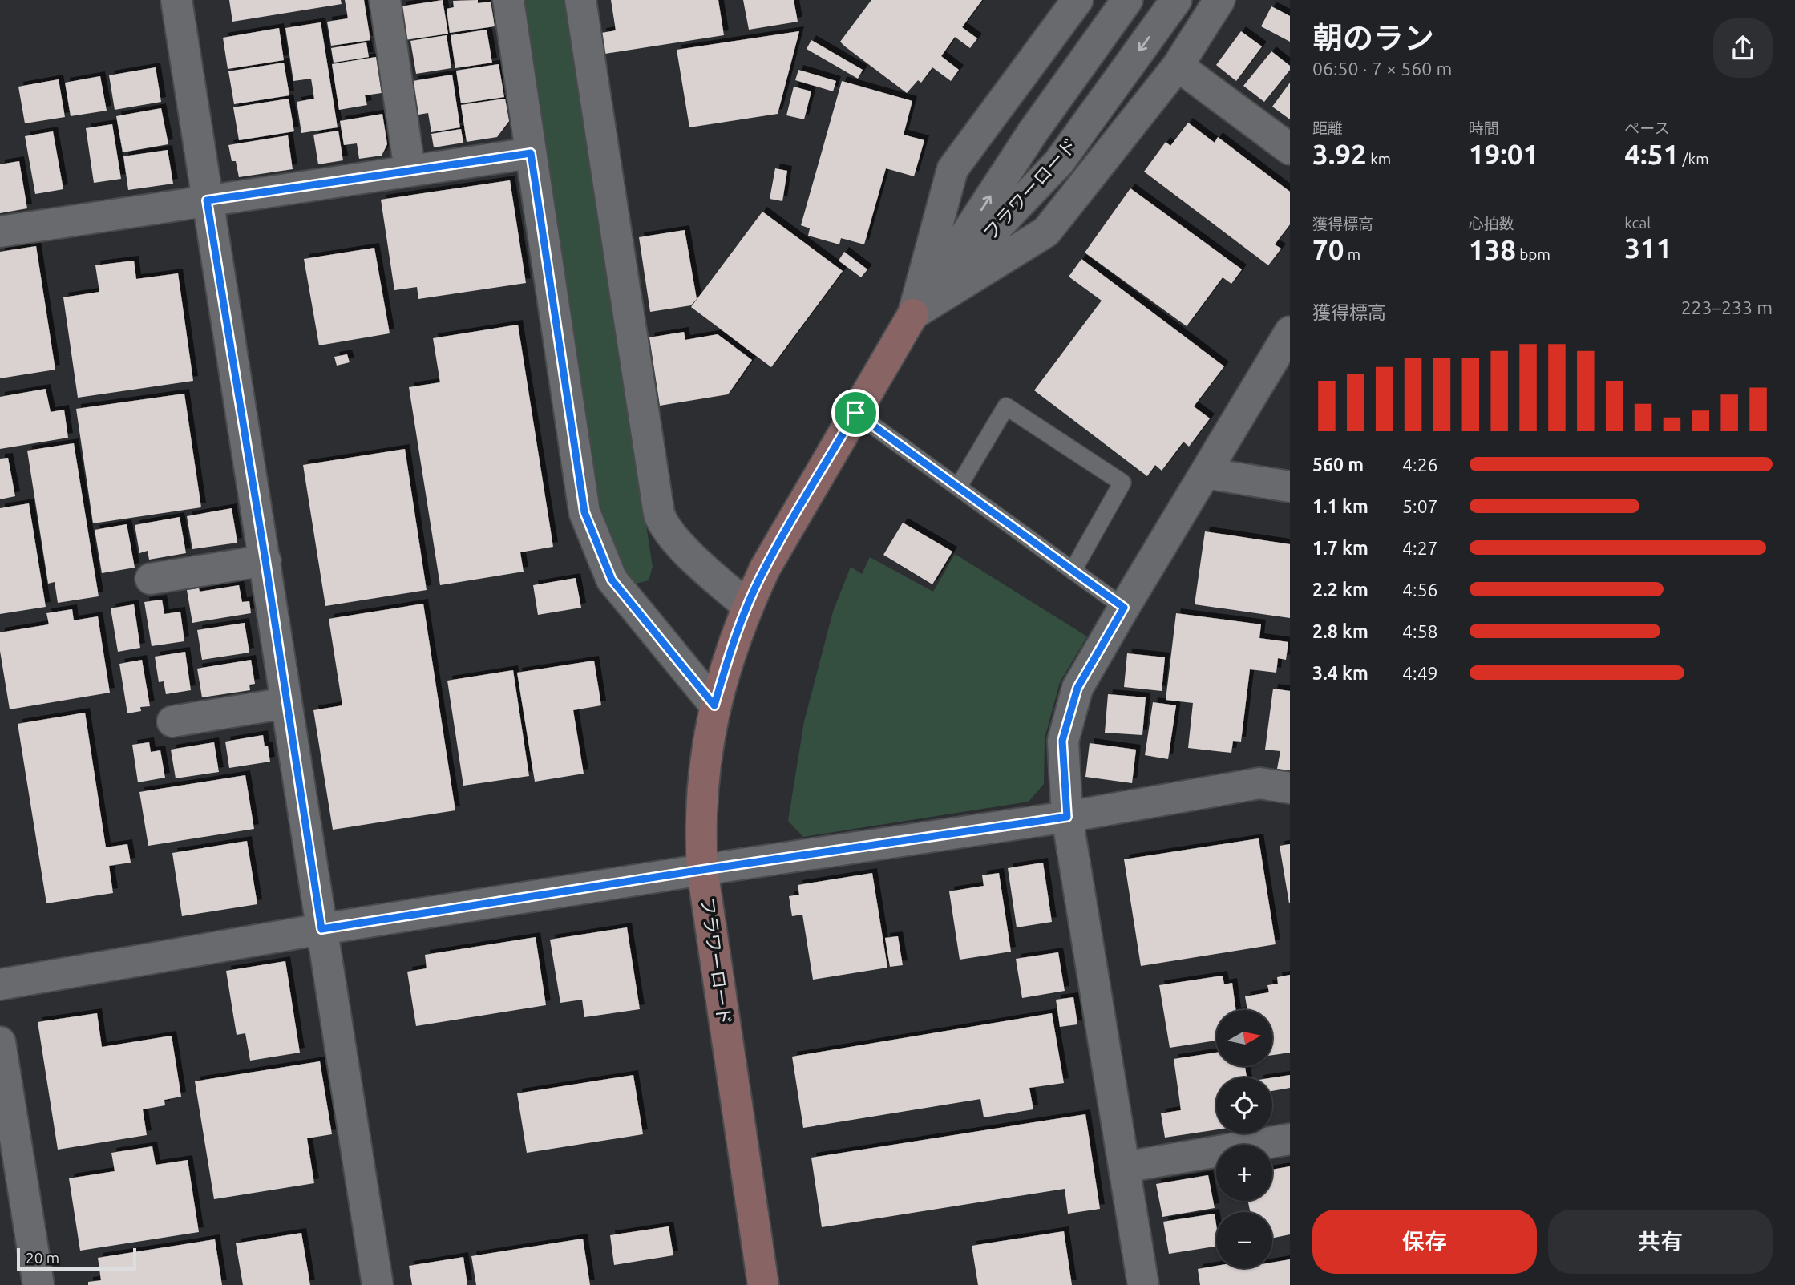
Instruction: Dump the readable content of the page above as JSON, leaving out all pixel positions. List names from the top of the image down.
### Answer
{
  "streets": {
    "street": ["フラワーロード"]
  },
  "scale_bar": "20 m",
  "north": "right",
  "page": {
    "heading": ["朝のラン", "06:50 · 7 × 560 m"],
    "stats": [
      ["距離", "3.92 km"],
      ["時間", "19:01"],
      ["ペース", "4:51 /km"],
      ["獲得標高", "70 m"],
      ["心拍数", "138 bpm"],
      ["kcal", "311"]
    ],
    "chart": ["獲得標高", "223–233 m"],
    "list": [
      {
        "name": "560 m",
        "note": "4:26"
      },
      {
        "name": "1.1 km",
        "note": "5:07"
      },
      {
        "name": "1.7 km",
        "note": "4:27"
      },
      {
        "name": "2.2 km",
        "note": "4:56"
      },
      {
        "name": "2.8 km",
        "note": "4:58"
      },
      {
        "name": "3.4 km",
        "note": "4:49"
      }
    ],
    "map_buttons": ["+", "−"],
    "buttons": ["保存", "共有"],
    "scale": "20 m"
  }
}
